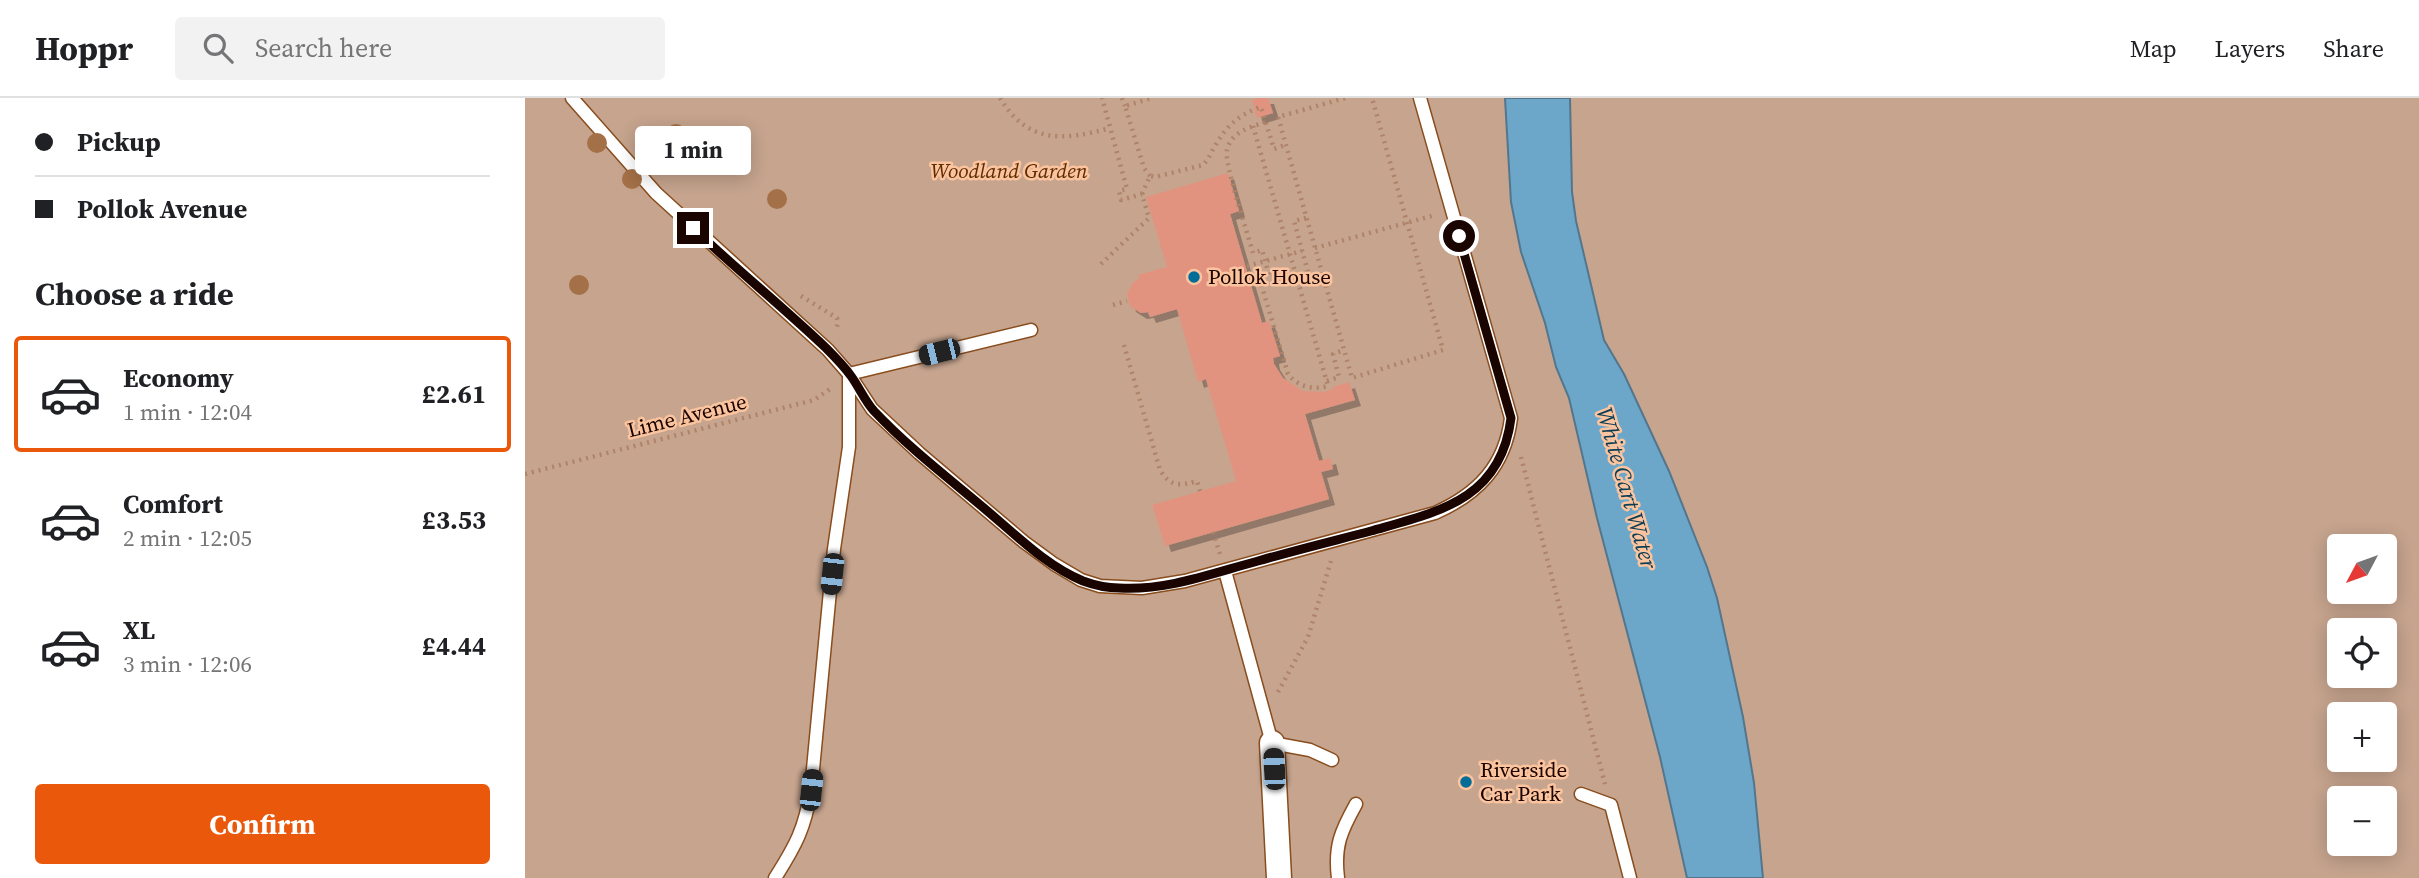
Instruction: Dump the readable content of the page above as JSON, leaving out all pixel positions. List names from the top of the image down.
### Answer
{
  "streets": {
    "path": ["Lime Avenue"]
  },
  "water": ["White Cart Water"],
  "parks": ["Woodland Garden"],
  "places": ["Pollok House", "Riverside Car Park"],
  "north": "bottom left",
  "page": {
    "header": "Hoppr",
    "search": "Search here",
    "nav": ["Map", "Layers", "Share"],
    "banner": ["Pickup", "Pollok Avenue"],
    "bubble": "1 min",
    "heading": "Choose a ride",
    "list": [
      {
        "name": "Economy",
        "note": "1 min · 12:04",
        "value": "£2.61"
      },
      {
        "name": "Comfort",
        "note": "2 min · 12:05",
        "value": "£3.53"
      },
      {
        "name": "XL",
        "note": "3 min · 12:06",
        "value": "£4.44"
      }
    ],
    "map_buttons": ["+", "−"],
    "buttons": "Confirm"
  }
}
